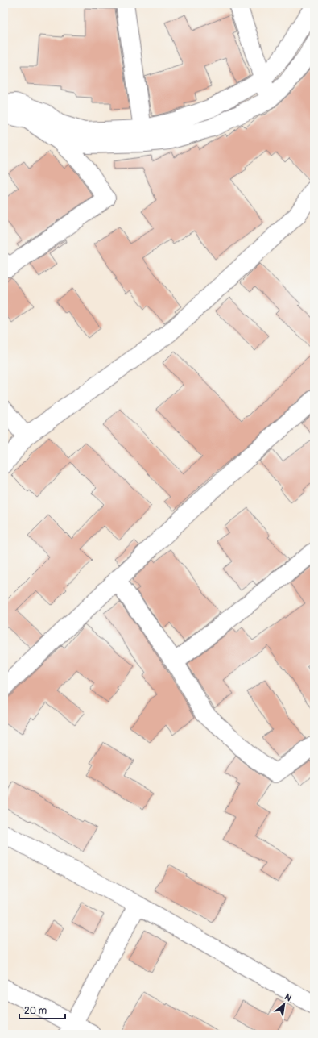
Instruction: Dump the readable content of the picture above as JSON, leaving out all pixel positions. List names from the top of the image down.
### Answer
{
  "scale_bar": "20 m",
  "north": "top right"
}
